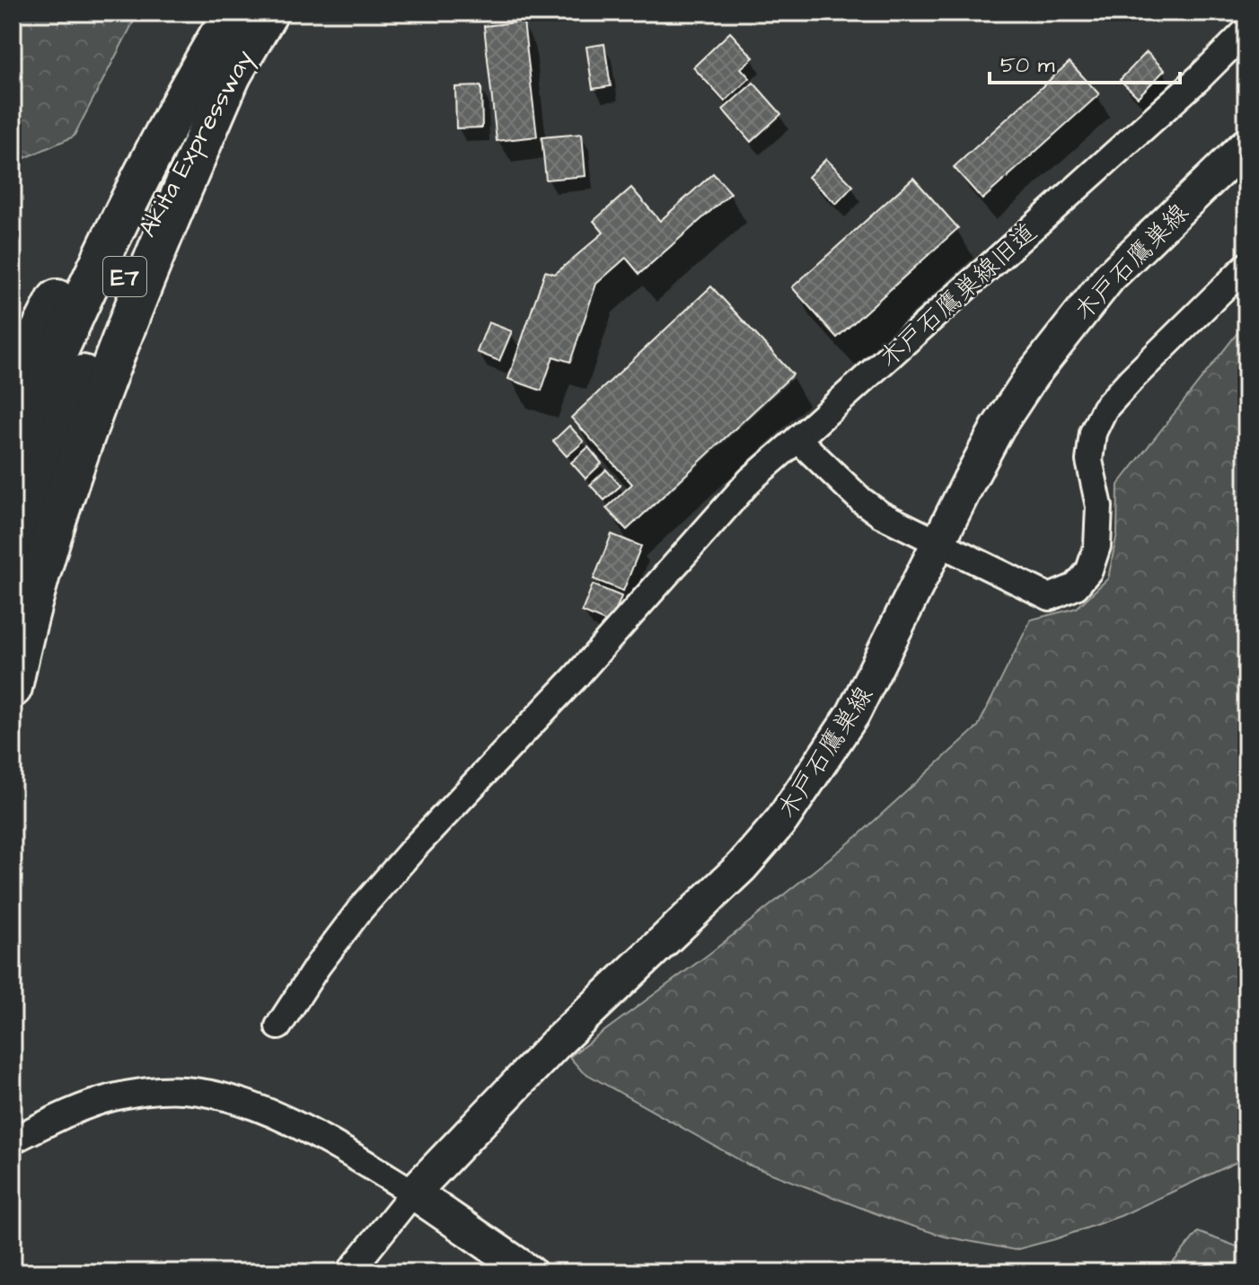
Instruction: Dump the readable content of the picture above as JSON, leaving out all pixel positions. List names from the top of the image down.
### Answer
{
  "streets": {
    "highway": ["Akita Expressway", "E7"],
    "main road": ["木戸石鷹巣線"],
    "street": ["木戸石鷹巣線旧道"]
  },
  "scale_bar": "50 m"
}
